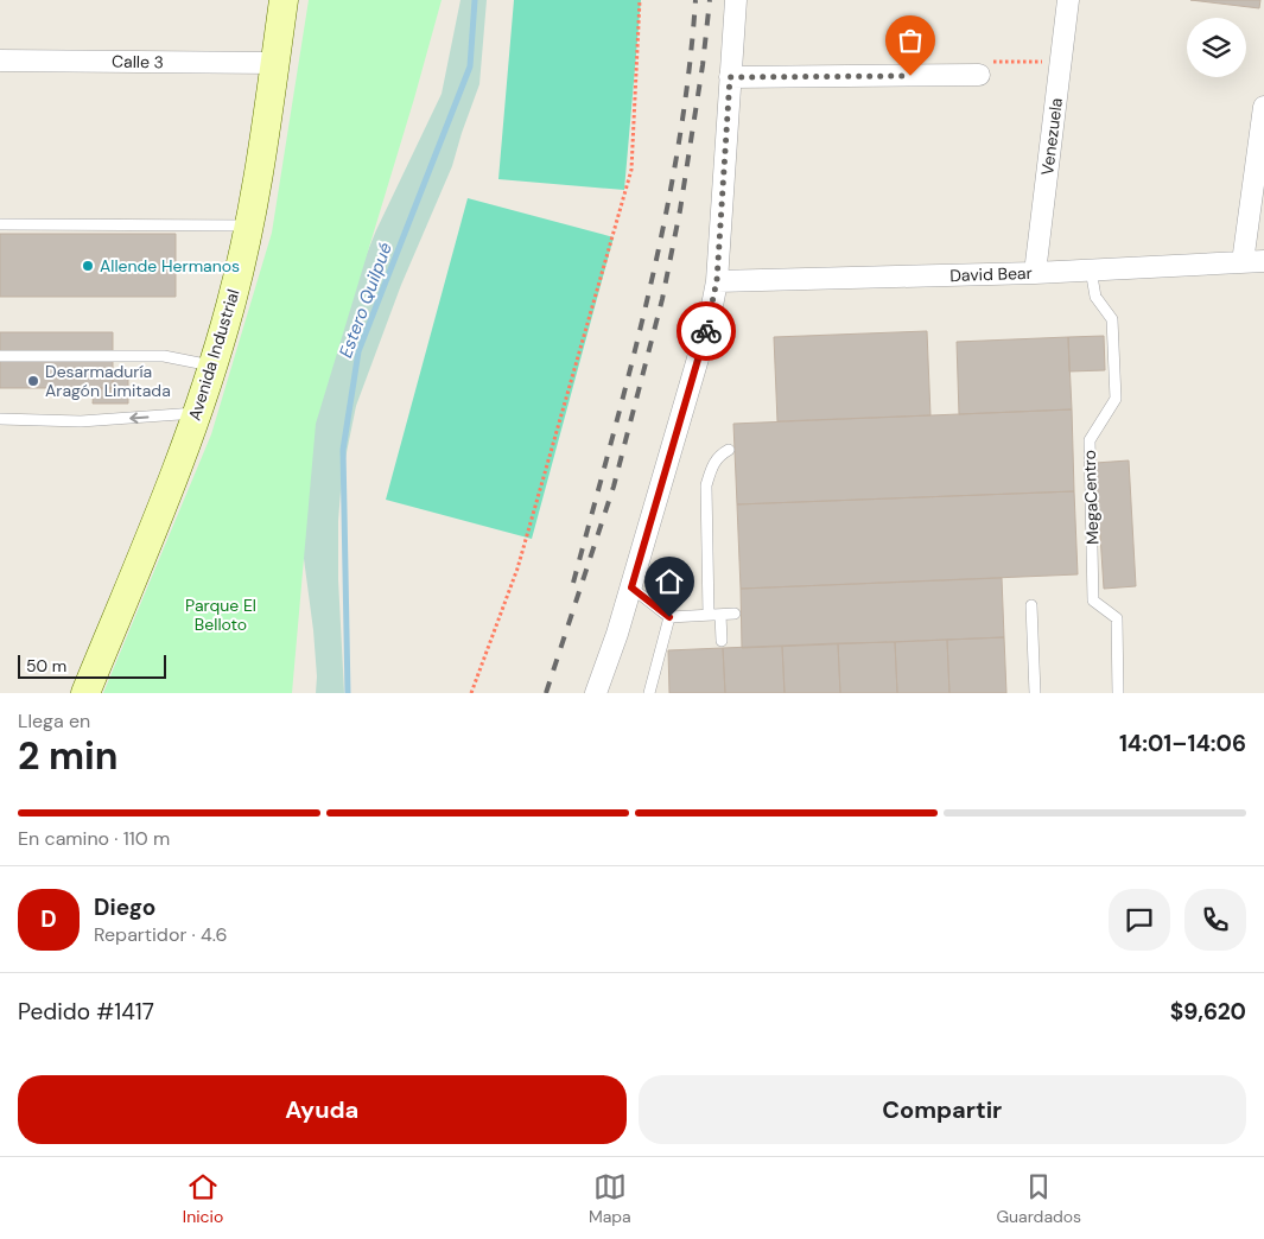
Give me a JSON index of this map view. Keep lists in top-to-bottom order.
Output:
{
  "streets": {
    "main road": ["Avenida Industrial"],
    "street": ["Calle 3", "Venezuela", "David Bear"],
    "lane": ["MegaCentro"]
  },
  "crossings": [
    ["Calle 3", "Avenida Industrial"],
    ["Venezuela", "David Bear"],
    ["David Bear", "MegaCentro"]
  ],
  "water": ["Estero Quilpué"],
  "parks": ["Parque El Belloto"],
  "places": ["Allende Hermanos", "Desarmaduría Aragón Limitada"],
  "scale_bar": "50 m",
  "page": {
    "scale": "50 m",
    "heading": ["2 min", "Llega en", "14:01–14:06"],
    "panel": [
      "Diego",
      "Repartidor · 4.6",
      "Pedido #1417",
      "$9,620"
    ],
    "bar": "En camino · 110 m",
    "round": "D",
    "buttons": ["Ayuda", "Compartir"],
    "tabs": ["Inicio", "Mapa", "Guardados"]
  }
}
